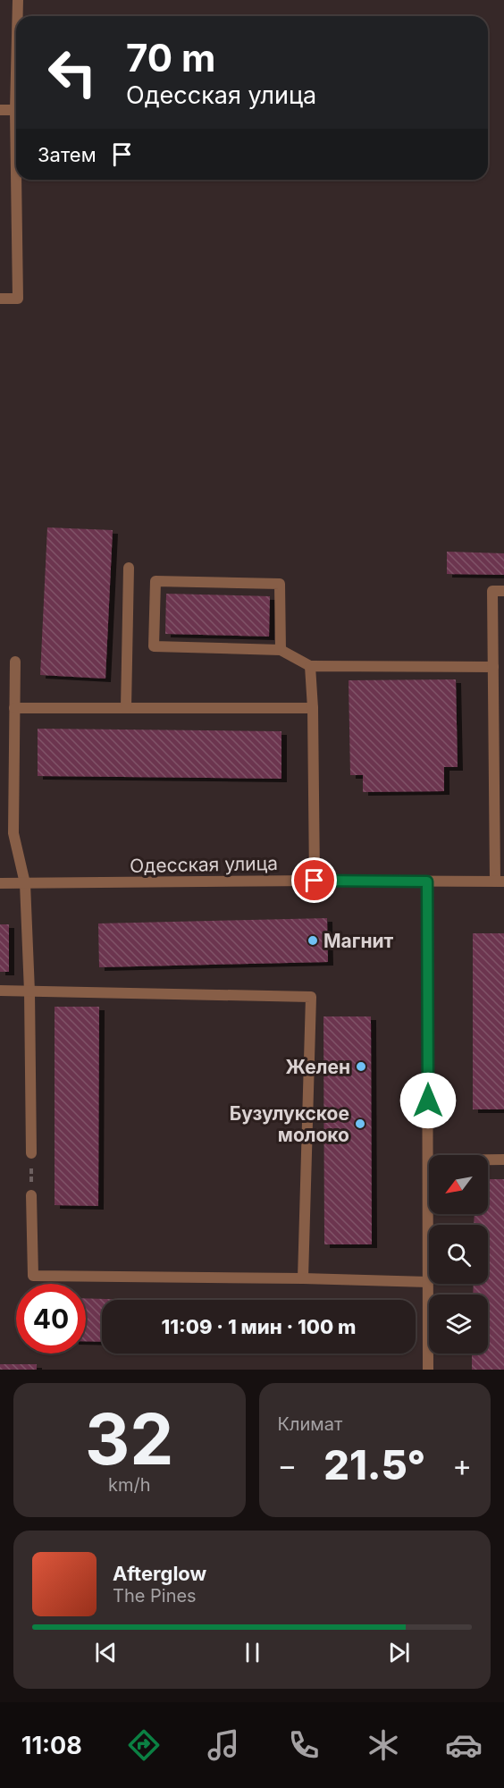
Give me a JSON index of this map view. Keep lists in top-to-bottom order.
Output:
{
  "streets": {
    "street": ["Одесская улица"]
  },
  "places": ["Магнит", "Желен", "Бузулукское молоко"],
  "north": "bottom left",
  "page": {
    "turn": ["70 m", "Одесская улица"],
    "then": "Затем",
    "limit": "40",
    "trip": "11:09 · 1 мин · 100 m",
    "tile": [
      ["32", "km/h"],
      "Климат"
    ],
    "heat": ["−", "21.5°", "+"],
    "song": ["Afterglow", "The Pines"],
    "tabs": "11:08"
  }
}
